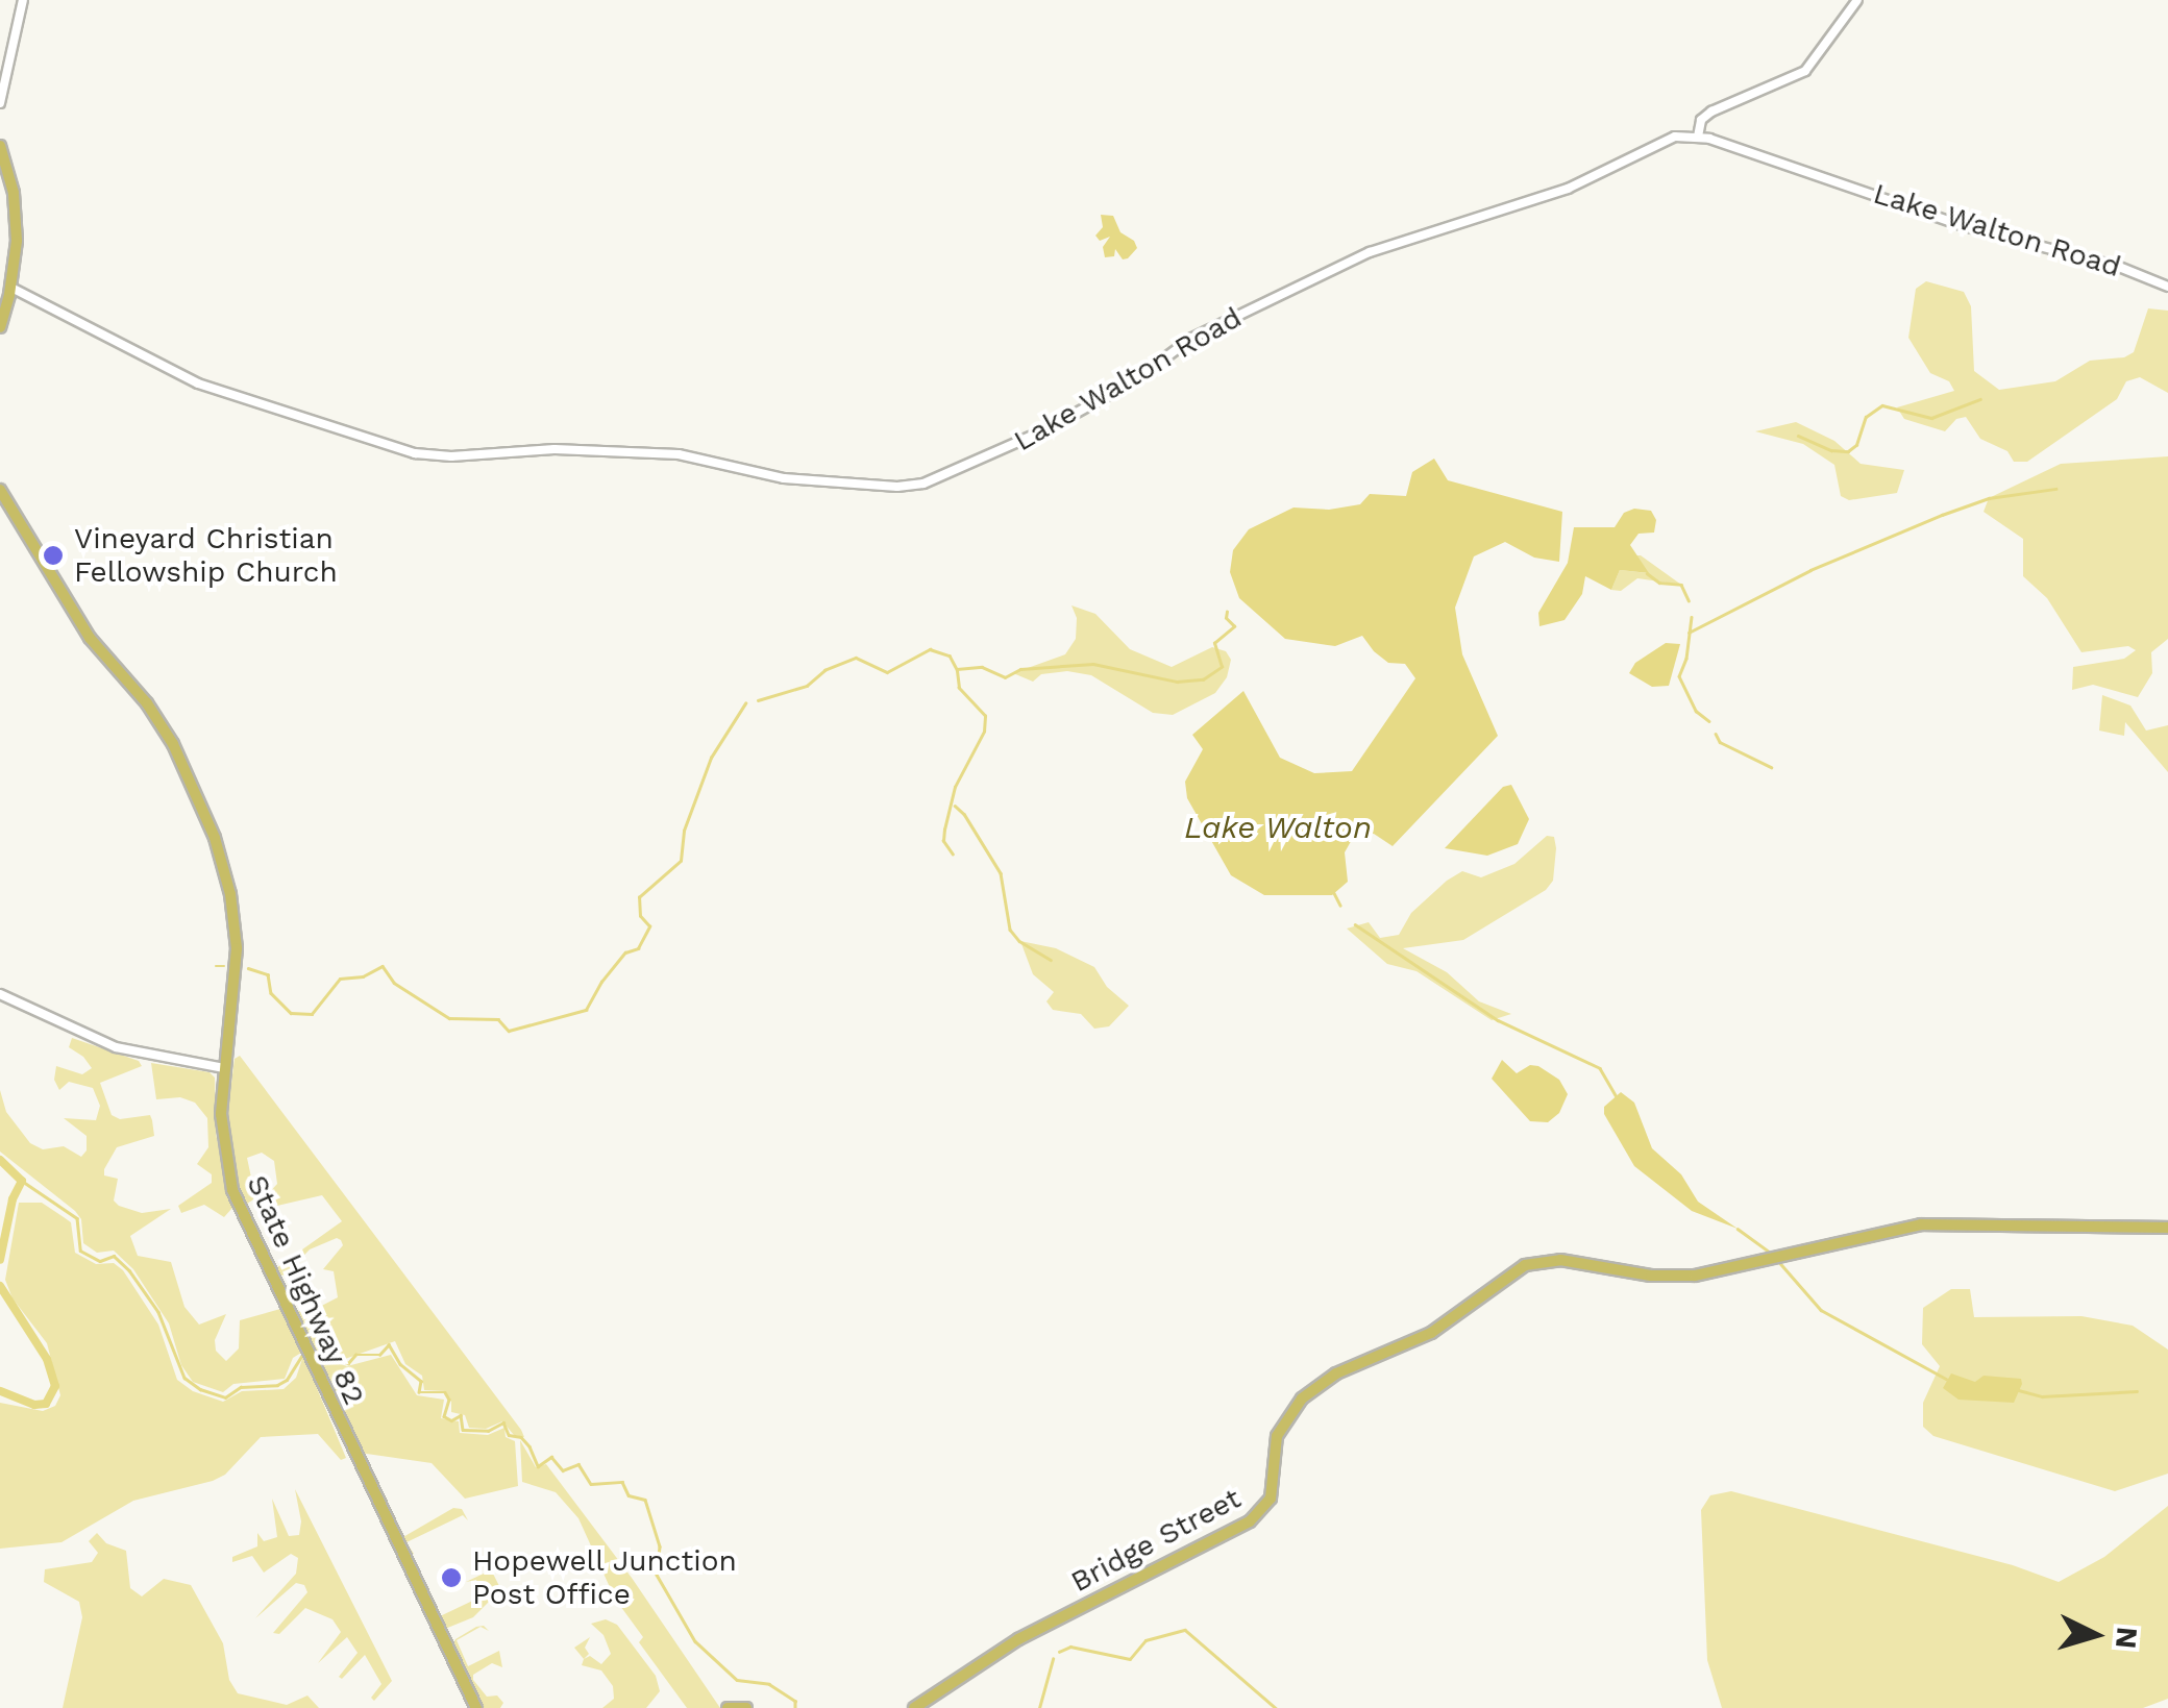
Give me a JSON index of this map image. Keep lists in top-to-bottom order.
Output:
{
  "streets": {
    "main road": ["State Highway 82", "Bridge Street"],
    "street": ["Lake Walton Road"]
  },
  "water": ["Lake Walton"],
  "places": ["Vineyard Christian Fellowship Church", "Hopewell Junction Post Office"],
  "north": "right"
}
